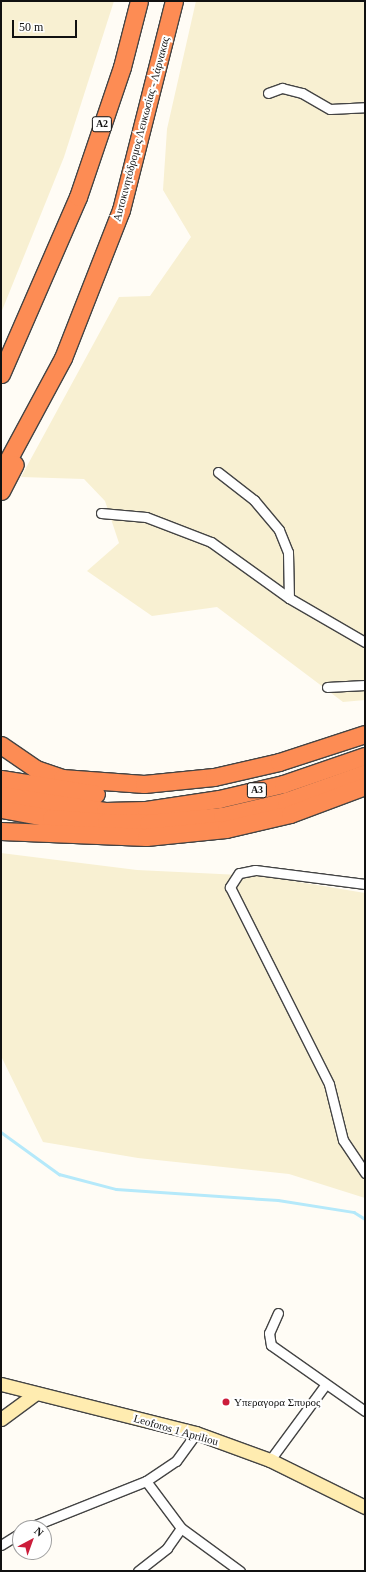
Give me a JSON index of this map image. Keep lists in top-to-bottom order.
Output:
{
  "streets": {
    "highway": ["A2", "Αυτοκινητόδρομος Λευκωσίας - Λάρνακας", "A3"],
    "main road": ["Leoforos 1 Apriliou"]
  },
  "places": ["Υπεραγορα Σπυρος"],
  "scale_bar": "50 m",
  "north": "top right"
}
